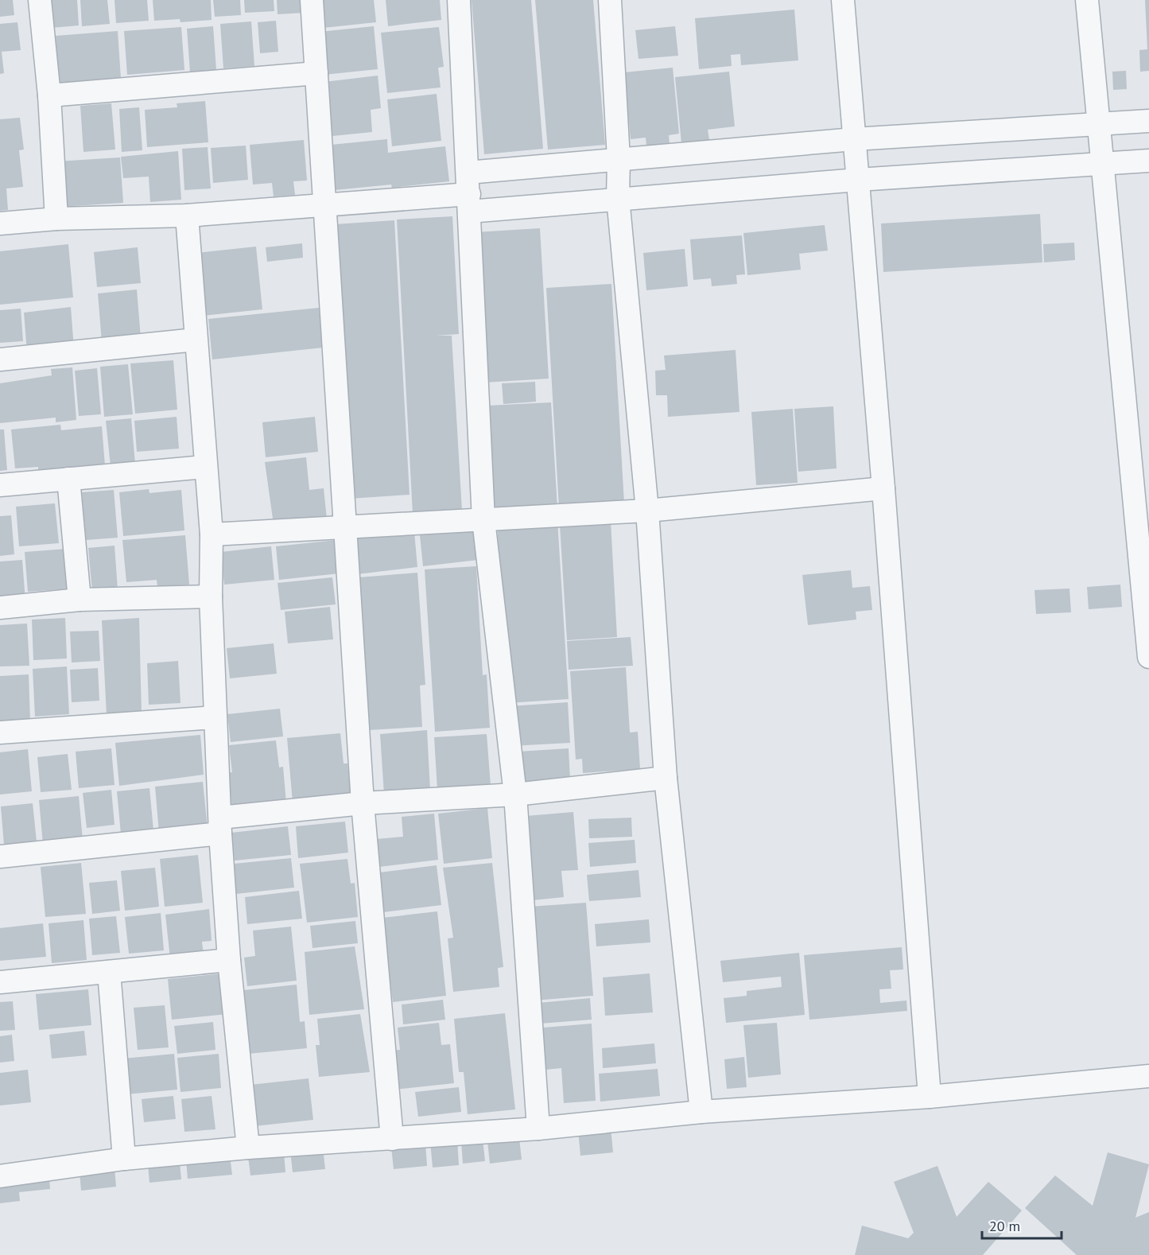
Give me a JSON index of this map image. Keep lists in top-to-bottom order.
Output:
{
  "scale_bar": "20 m"
}
